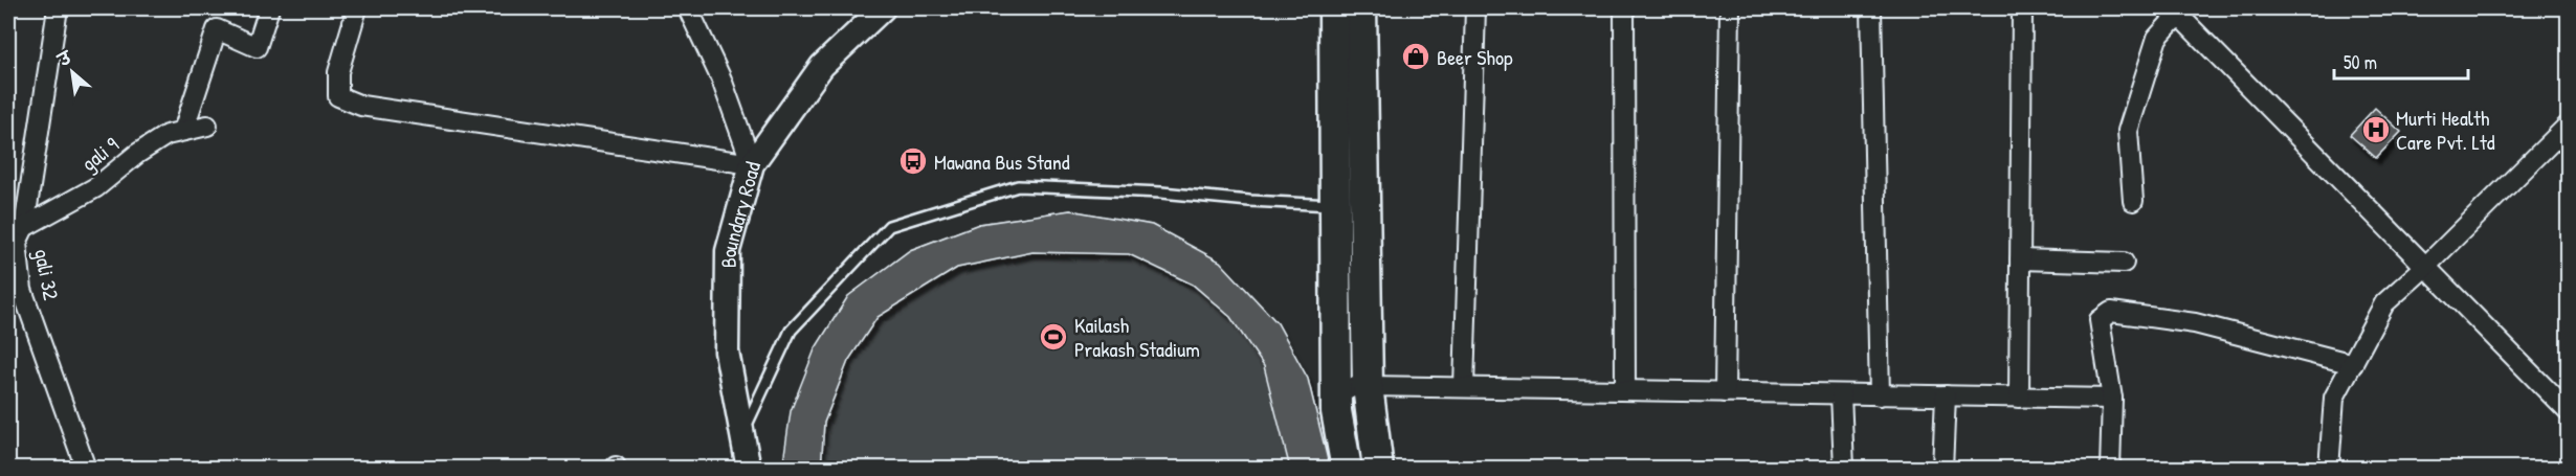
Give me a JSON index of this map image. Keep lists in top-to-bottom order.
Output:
{
  "streets": {
    "street": ["gali 9", "Boundary Road", "gali 32"]
  },
  "crossings": [
    ["gali 9", "gali 32"]
  ],
  "places": {
    "shop": ["Beer Shop"],
    "hospital": ["Murti Health Care Pvt. Ltd"],
    "bus stop": ["Mawana Bus Stand"],
    "sports": ["Kailash Prakash Stadium"]
  },
  "scale_bar": "50 m",
  "north": "top left"
}
